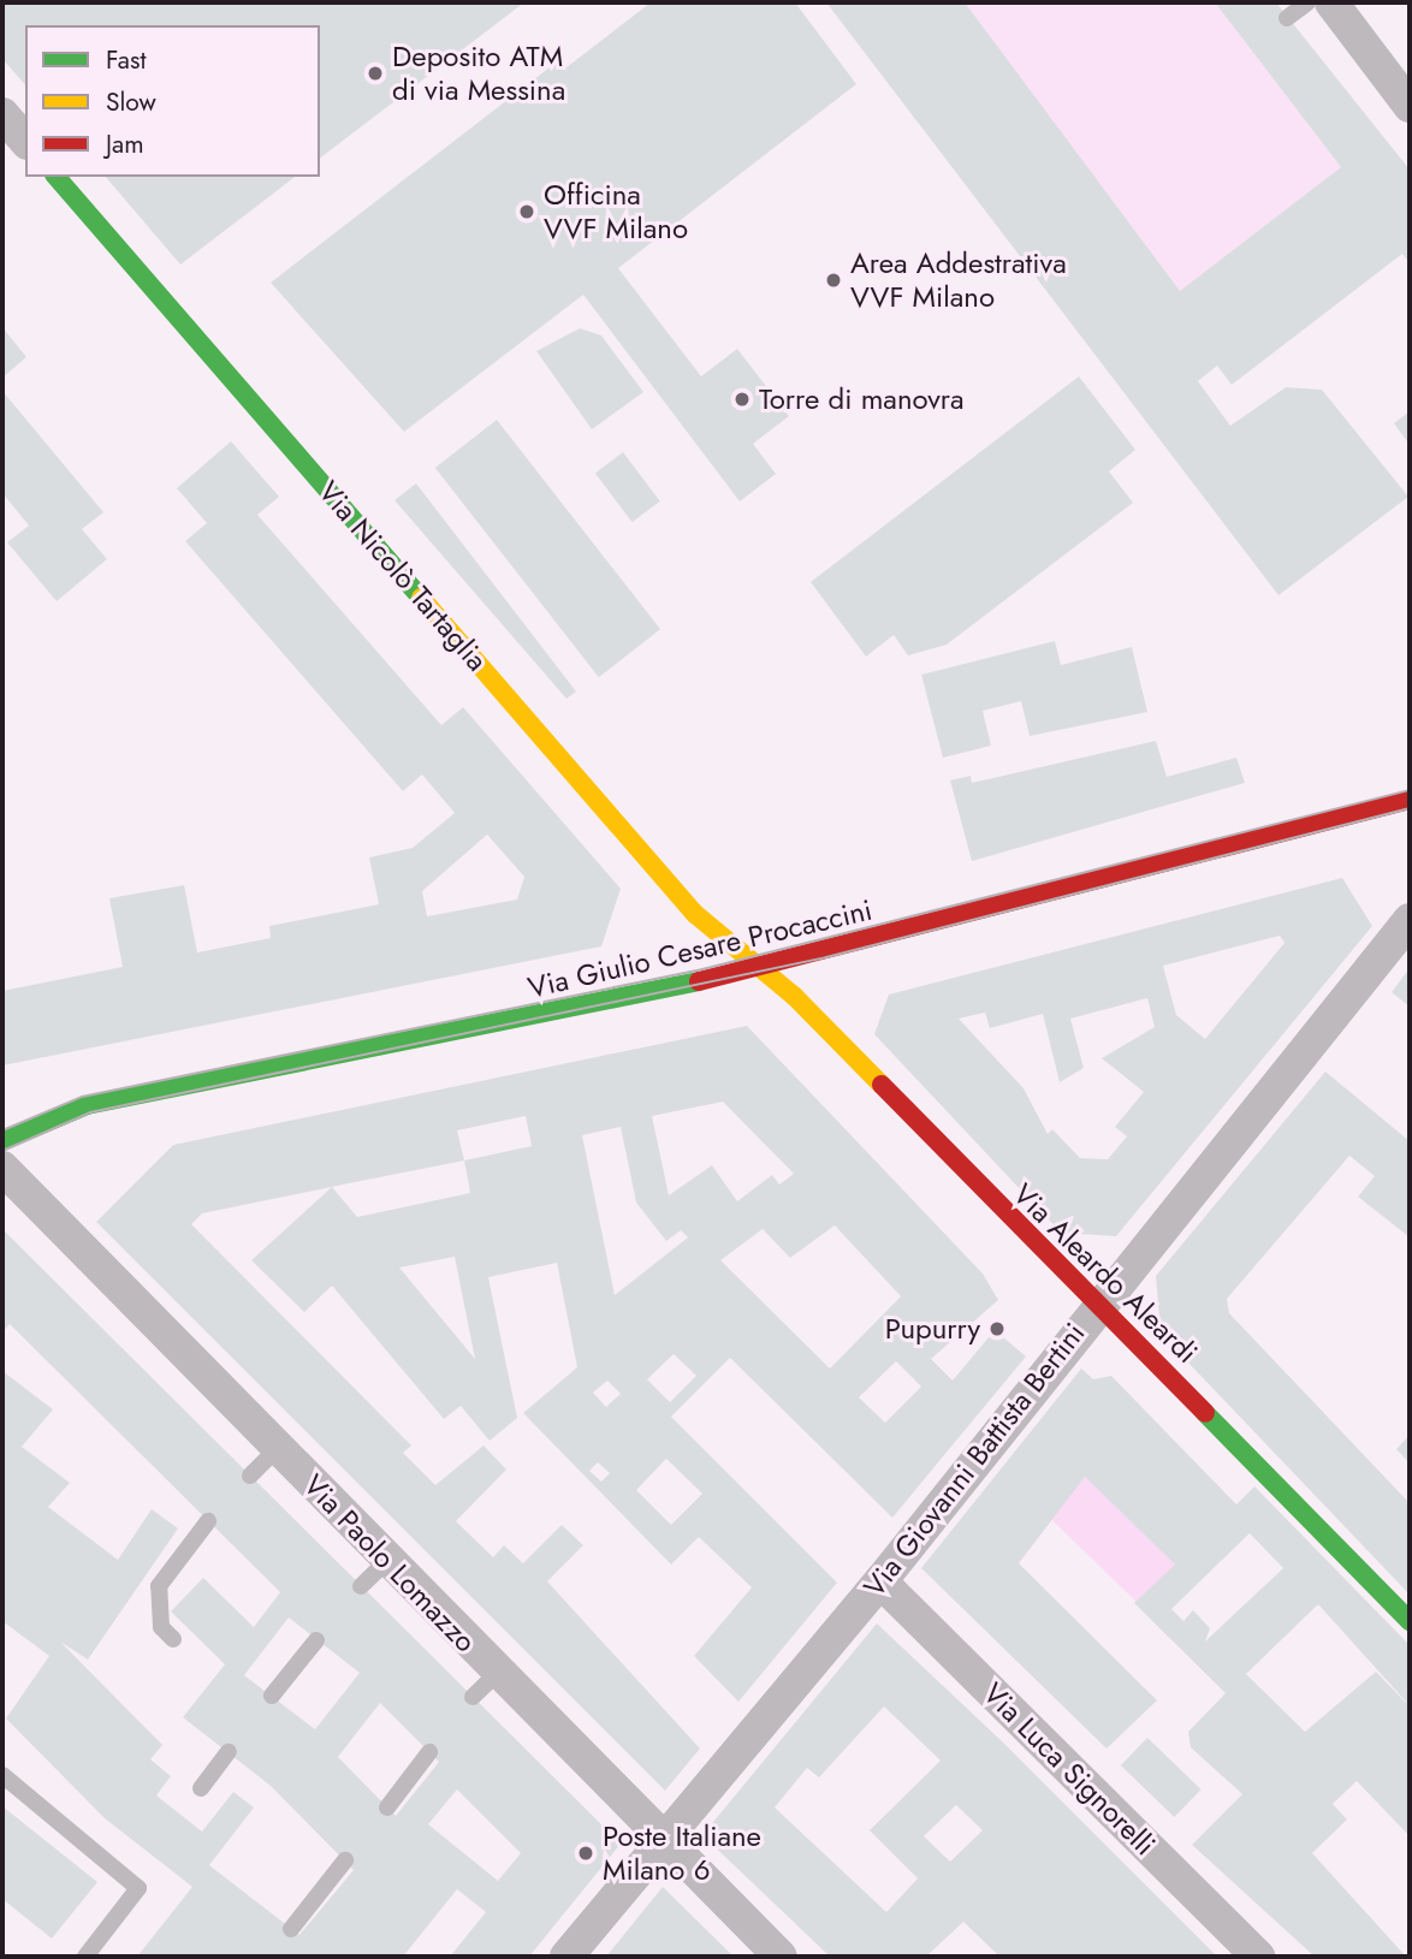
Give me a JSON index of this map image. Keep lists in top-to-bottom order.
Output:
{
  "streets": {
    "street": [
      "Via Nicolò Tartaglia",
      "Via Giulio Cesare Procaccini",
      "Via Aleardo Aleardi",
      "Via Giovanni Battista Bertini",
      "Via Paolo Lomazzo",
      "Via Luca Signorelli"
    ]
  },
  "crossings": [
    ["Via Nicolò Tartaglia", "Via Giulio Cesare Procaccini"],
    ["Via Nicolò Tartaglia", "Via Aleardo Aleardi"],
    ["Via Giulio Cesare Procaccini", "Via Aleardo Aleardi"],
    ["Via Aleardo Aleardi", "Via Giovanni Battista Bertini"],
    ["Via Giovanni Battista Bertini", "Via Paolo Lomazzo"],
    ["Via Giovanni Battista Bertini", "Via Luca Signorelli"]
  ],
  "places": [
    "Deposito ATM di via Messina",
    "Officina VVF Milano",
    "Area Addestrativa VVF Milano",
    "Torre di manovra",
    "Pupurry",
    "Poste Italiane Milano 6"
  ],
  "legend": ["Fast", "Slow", "Jam"]
}
